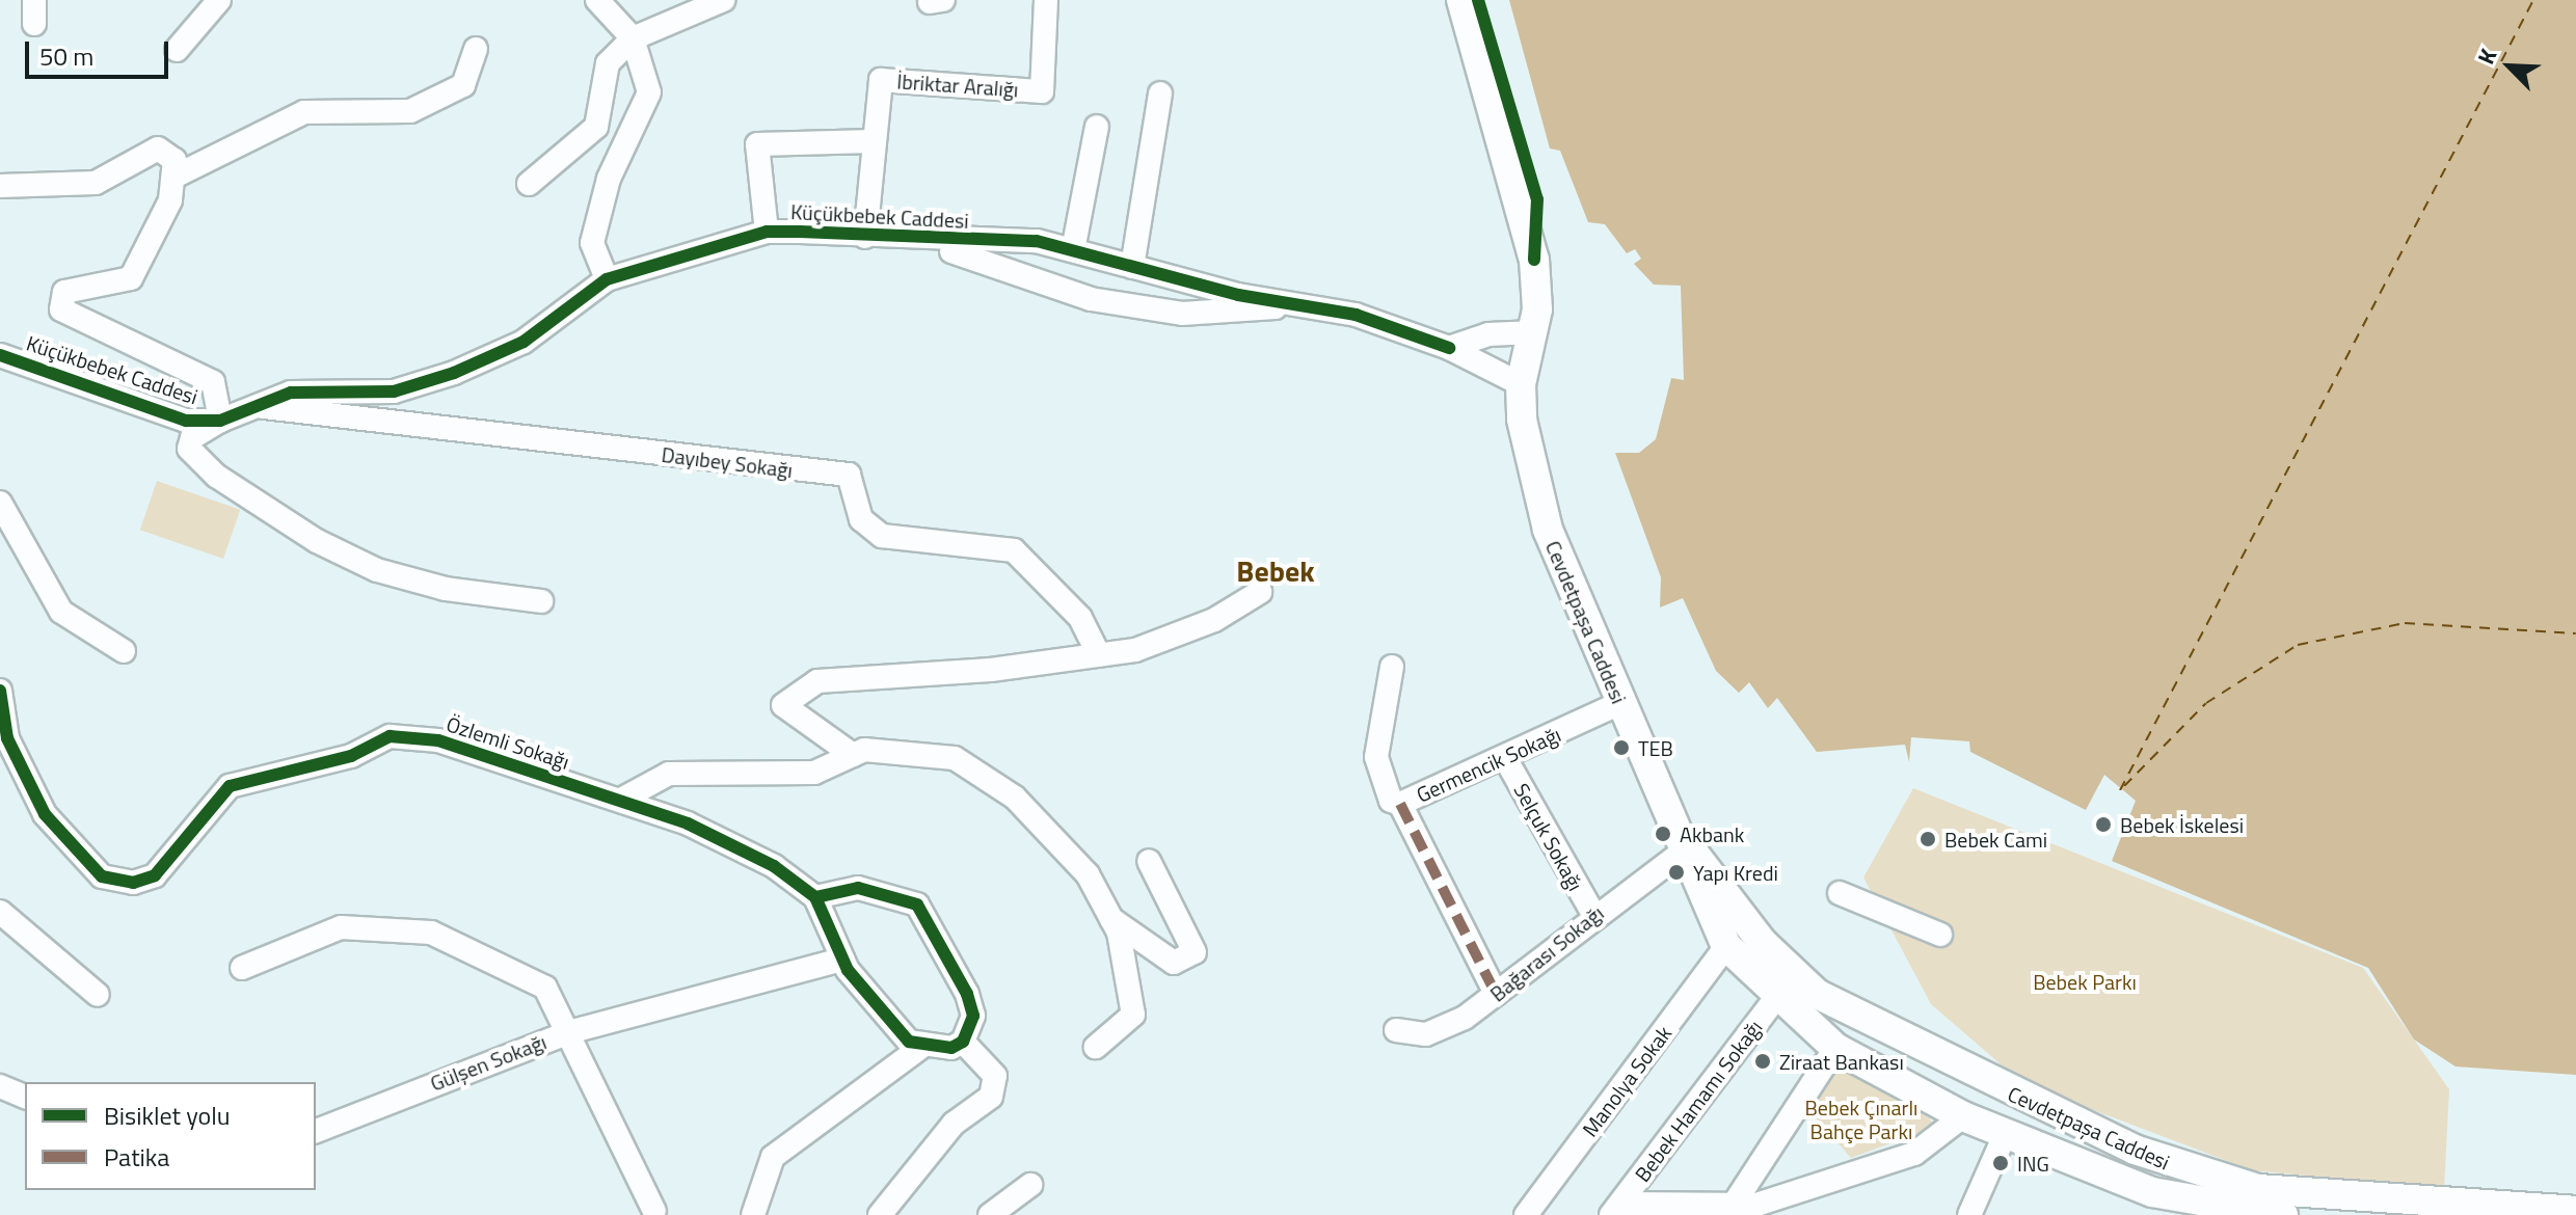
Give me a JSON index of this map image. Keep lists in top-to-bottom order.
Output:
{
  "streets": {
    "main road": ["Cevdetpaşa Caddesi"],
    "street": [
      "İbriktar Aralığı",
      "Küçükbebek Caddesi",
      "Dayıbey Sokağı",
      "Özlemli Sokağı",
      "Germencik Sokağı",
      "Selçuk Sokağı",
      "Bağarası Sokağı",
      "Gülşen Sokağı",
      "Manolya Sokak",
      "Bebek Hamamı Sokağı"
    ]
  },
  "crossings": [
    ["Küçükbebek Caddesi", "Dayıbey Sokağı"],
    ["Küçükbebek Caddesi", "Cevdetpaşa Caddesi"],
    ["Cevdetpaşa Caddesi", "Germencik Sokağı"],
    ["Cevdetpaşa Caddesi", "Bağarası Sokağı"],
    ["Cevdetpaşa Caddesi", "Manolya Sokak"],
    ["Cevdetpaşa Caddesi", "Bebek Hamamı Sokağı"],
    ["Germencik Sokağı", "Selçuk Sokağı"],
    ["Selçuk Sokağı", "Bağarası Sokağı"]
  ],
  "districts": ["Bebek"],
  "parks": ["Bebek Parkı", "Bebek Çınarlı Bahçe Parkı"],
  "places": [
    "TEB",
    "Bebek İskelesi",
    "Akbank",
    "Bebek Cami",
    "Yapı Kredi",
    "Ziraat Bankası",
    "ING"
  ],
  "legend": ["Bisiklet yolu", "Patika"],
  "scale_bar": "50 m",
  "north": "top left"
}
